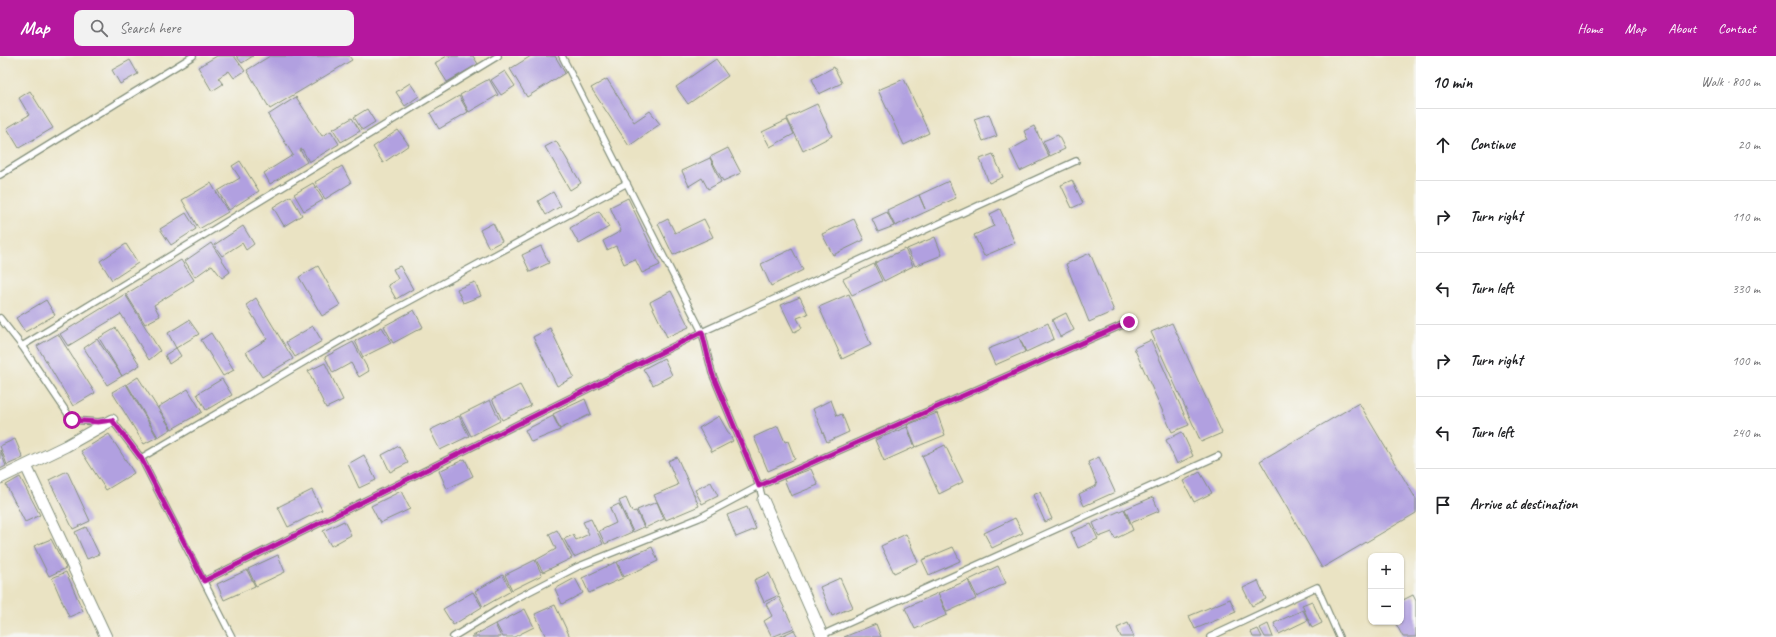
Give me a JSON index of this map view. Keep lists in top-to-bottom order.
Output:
{
  "page": {
    "header": "Map",
    "search": "Search here",
    "nav": [
      "Home",
      "Map",
      "About",
      "Contact"
    ],
    "heading": ["10 min", "Walk · 800 m"],
    "list": [
      ["Continue", "20 m"],
      ["Turn right", "110 m"],
      ["Turn left", "330 m"],
      ["Turn right", "100 m"],
      ["Turn left", "240 m"],
      "Arrive at destination"
    ],
    "map_buttons": ["+", "−"]
  }
}
